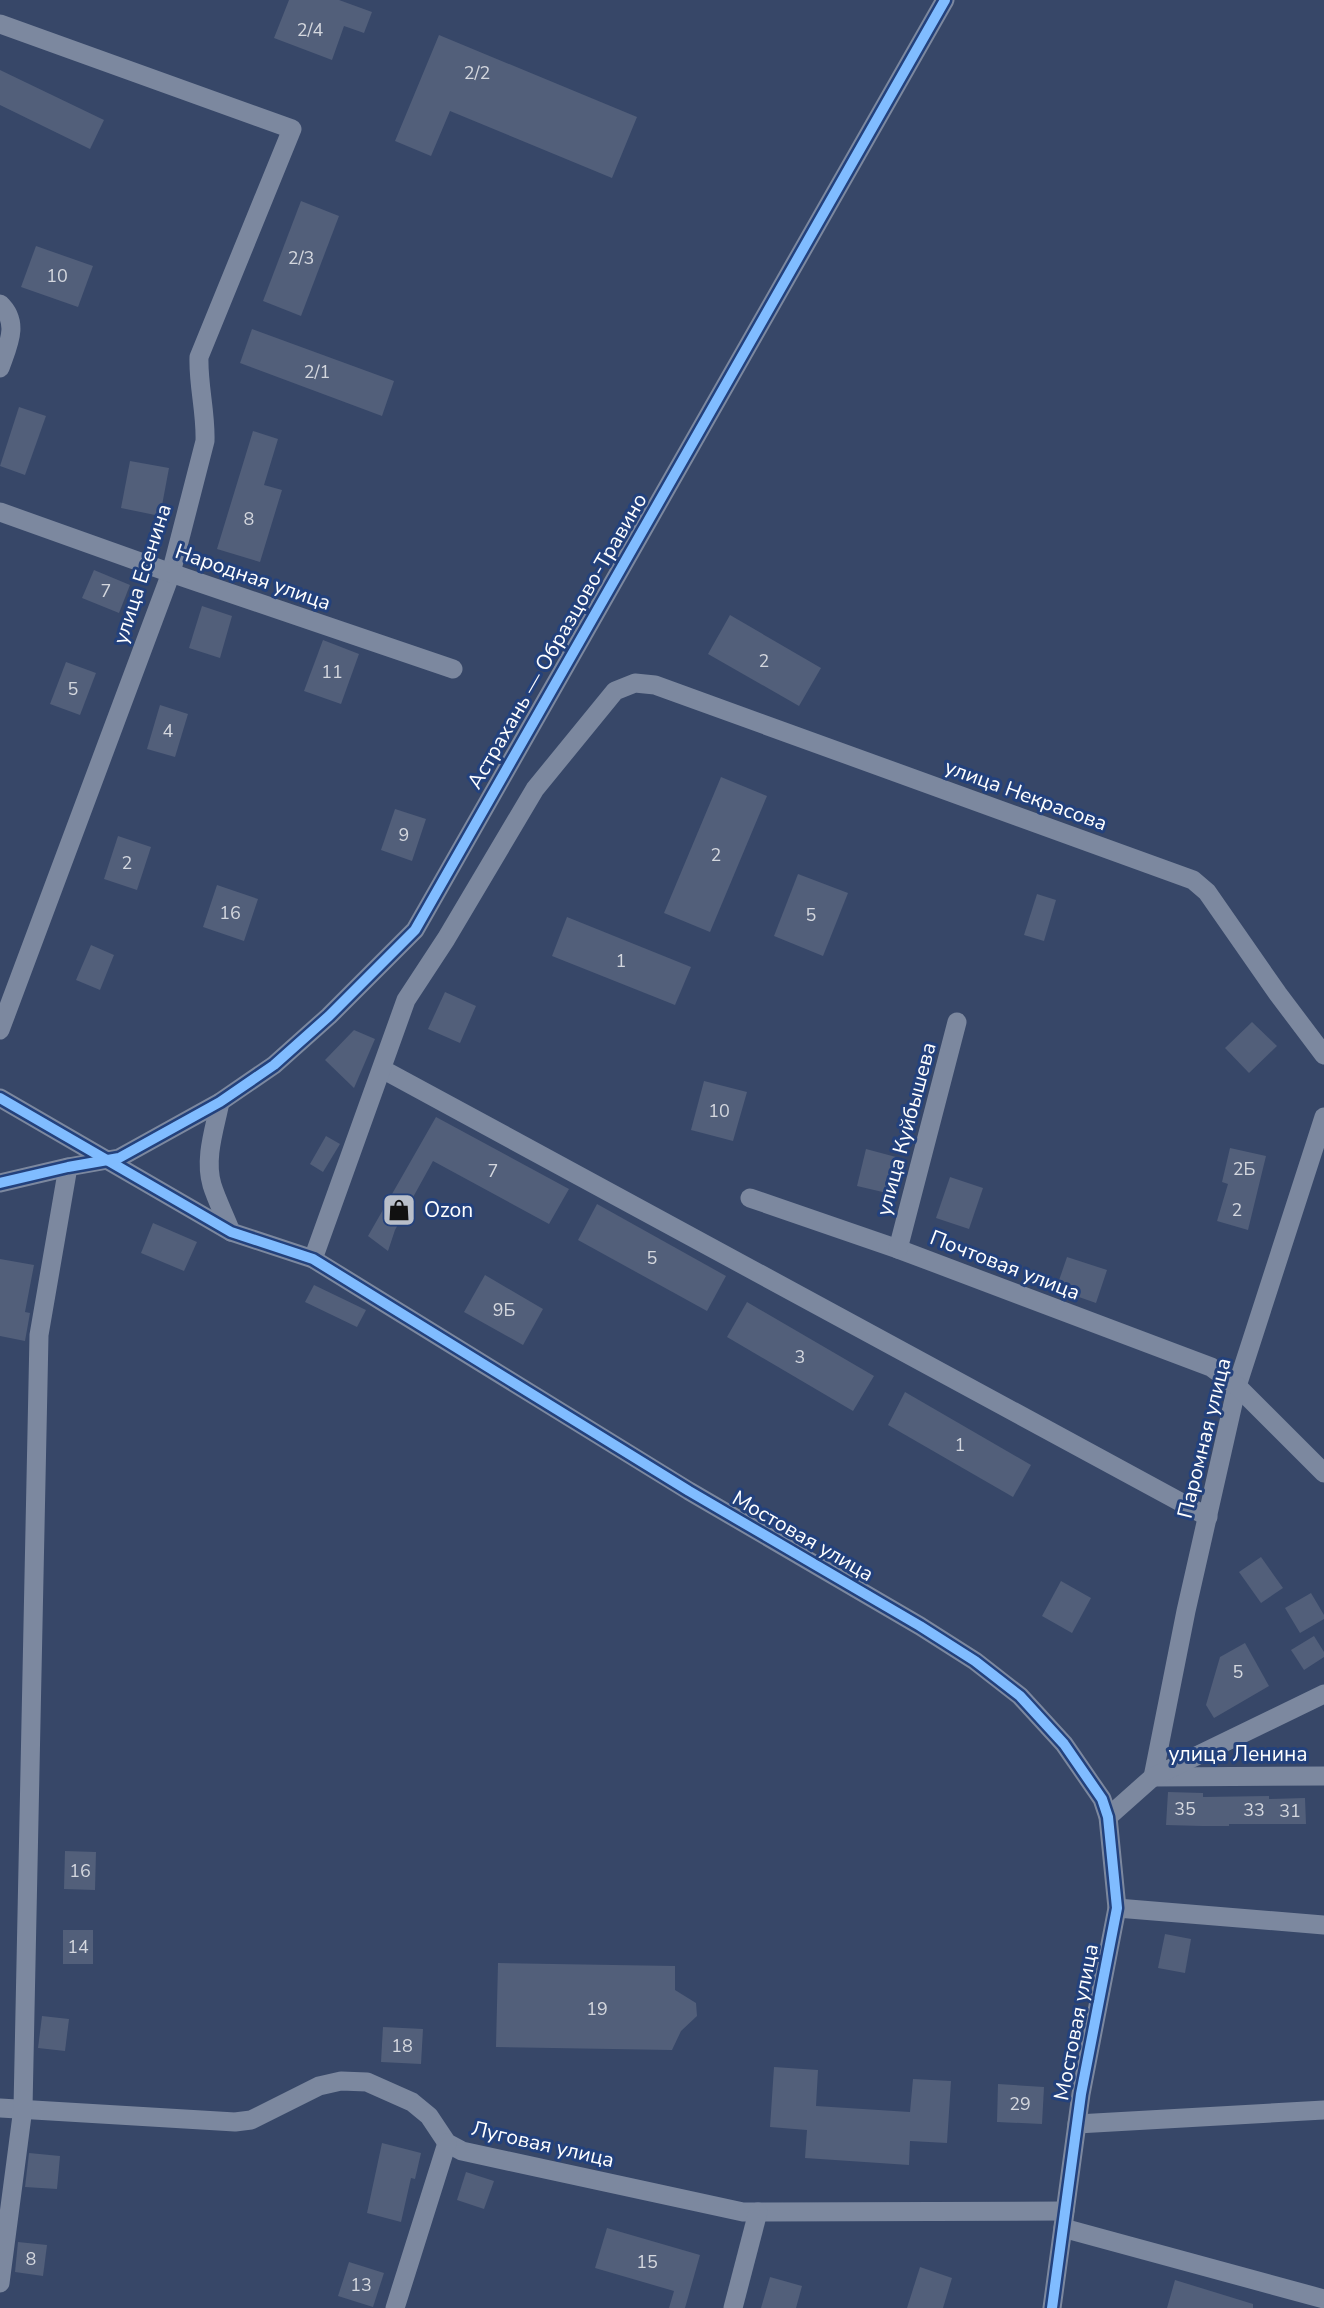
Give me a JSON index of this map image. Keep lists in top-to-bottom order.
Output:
{
  "streets": {
    "street": [
      "улица Есенина",
      "Народная улица",
      "Астрахань — Образцово-Травино",
      "улица Некрасова",
      "улица Куйбышева",
      "Почтовая улица",
      "Паромная улица",
      "Мостовая улица",
      "улица Ленина",
      "Луговая улица"
    ]
  },
  "crossings": [
    ["улица Есенина", "Народная улица"],
    ["Астрахань — Образцово-Травино", "Мостовая улица"],
    ["улица Куйбышева", "Почтовая улица"],
    ["Почтовая улица", "Паромная улица"],
    ["Паромная улица", "улица Ленина"],
    ["Мостовая улица", "Луговая улица"]
  ],
  "places": {
    "shop": ["Ozon"]
  },
  "house_numbers": [
    "2/4",
    "2/2",
    "2/3",
    "10",
    "2/1",
    "8",
    "7",
    "2",
    "11",
    "5",
    "4",
    "9",
    "2",
    "2",
    "16",
    "5",
    "1",
    "10",
    "2Б",
    "7",
    "2",
    "5",
    "9Б",
    "3",
    "1",
    "5",
    "35",
    "33",
    "31",
    "16",
    "14",
    "19",
    "18",
    "29",
    "8",
    "15",
    "13"
  ]
}
